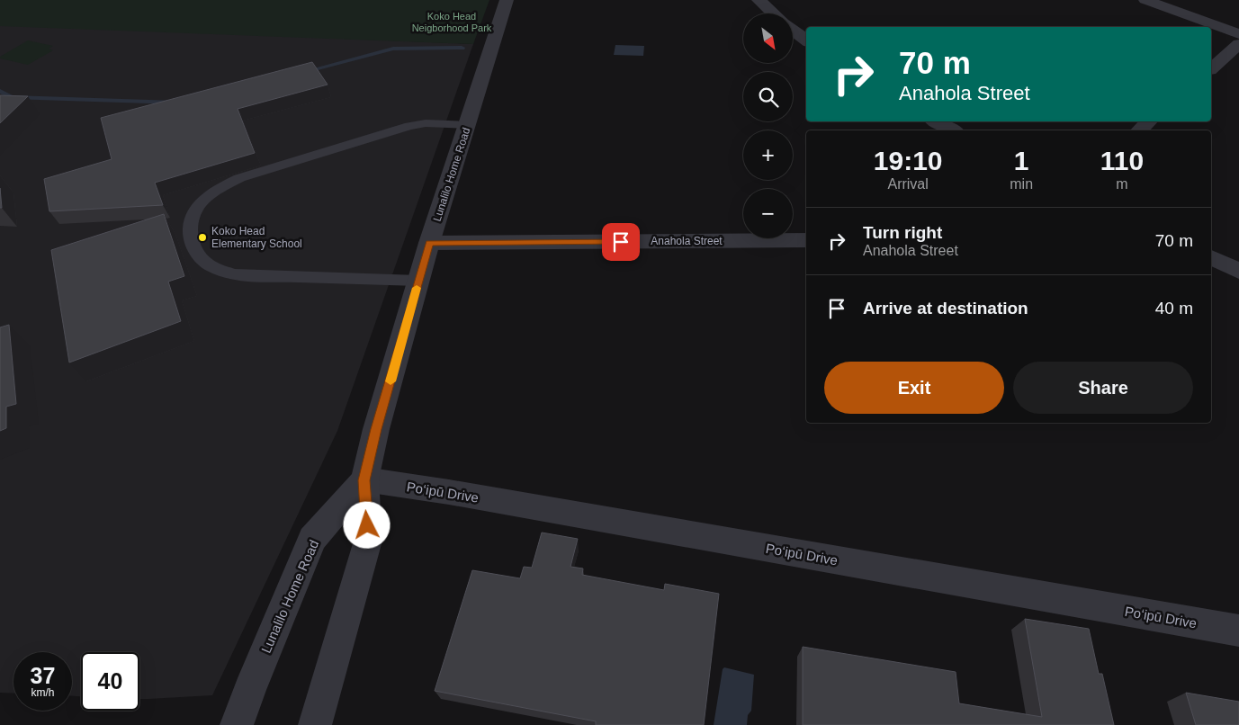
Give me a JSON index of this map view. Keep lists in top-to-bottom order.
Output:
{
  "streets": {
    "street": ["Lunalilo Home Road", "Anahola Street", "Po‘ipū Drive"]
  },
  "crossings": [
    ["Lunalilo Home Road", "Anahola Street"],
    ["Lunalilo Home Road", "Po‘ipū Drive"]
  ],
  "parks": ["Koko Head Neigborhood Park"],
  "places": ["Koko Head Elementary School"],
  "north": "bottom right",
  "page": {
    "map_buttons": ["+", "−"],
    "turn": ["70 m", "Anahola Street"],
    "eta": [
      "19:10",
      "Arrival",
      "1",
      "min",
      "110",
      "m"
    ],
    "list": [
      {
        "name": "Turn right",
        "note": "Anahola Street",
        "value": "70 m"
      },
      {
        "name": "Arrive at destination",
        "value": "40 m"
      }
    ],
    "buttons": ["Exit", "Share"],
    "speed": "37 km/h",
    "limit": "40"
  }
}
